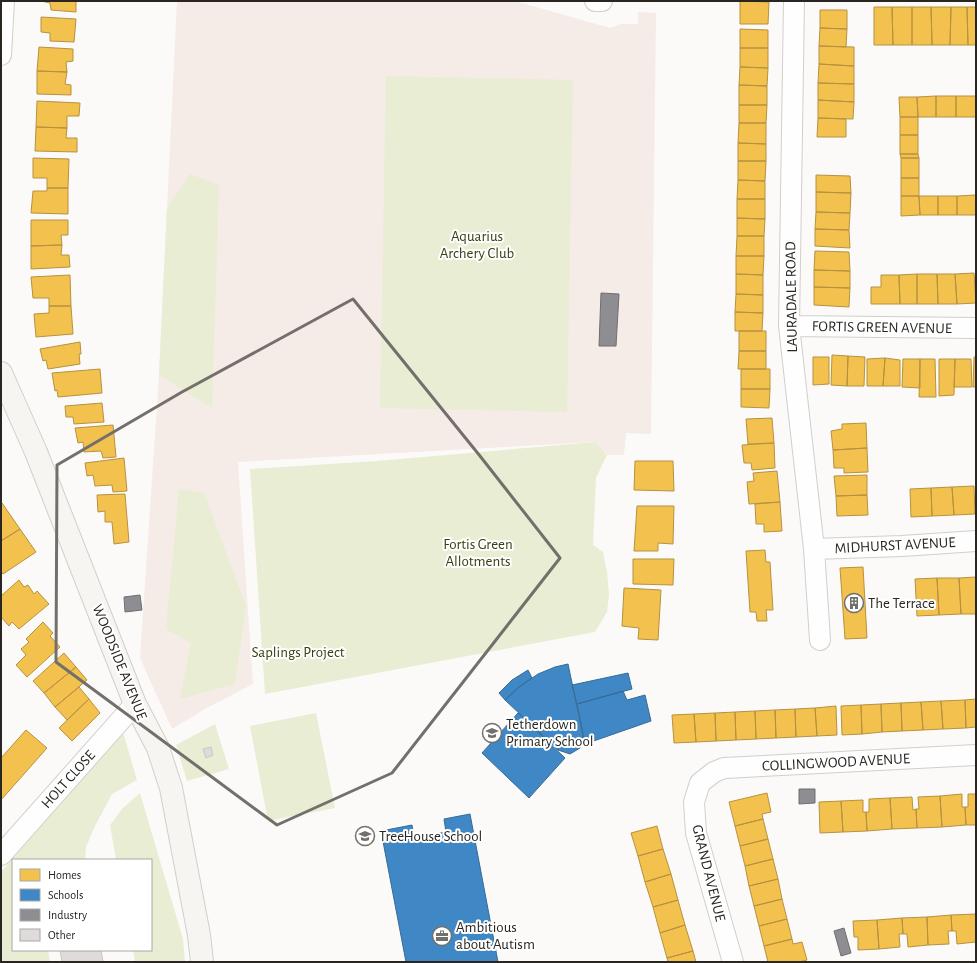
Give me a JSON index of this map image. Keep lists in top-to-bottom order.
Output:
{
  "streets": {
    "street": [
      "LAURADALE ROAD",
      "FORTIS GREEN AVENUE",
      "MIDHURST AVENUE",
      "WOODSIDE AVENUE",
      "COLLINGWOOD AVENUE",
      "HOLT CLOSE",
      "GRAND AVENUE"
    ]
  },
  "crossings": [
    ["LAURADALE ROAD", "FORTIS GREEN AVENUE"],
    ["LAURADALE ROAD", "MIDHURST AVENUE"],
    ["WOODSIDE AVENUE", "HOLT CLOSE"],
    ["COLLINGWOOD AVENUE", "GRAND AVENUE"]
  ],
  "parks": ["Aquarius Archery Club", "Fortis Green Allotments", "Saplings Project"],
  "places": {
    "building": ["The Terrace"],
    "school or university": ["Tetherdown Primary School", "TreeHouse School"],
    "office": ["Ambitious about Autism"]
  },
  "legend": [
    "Homes",
    "Schools",
    "Industry",
    "Other"
  ]
}
